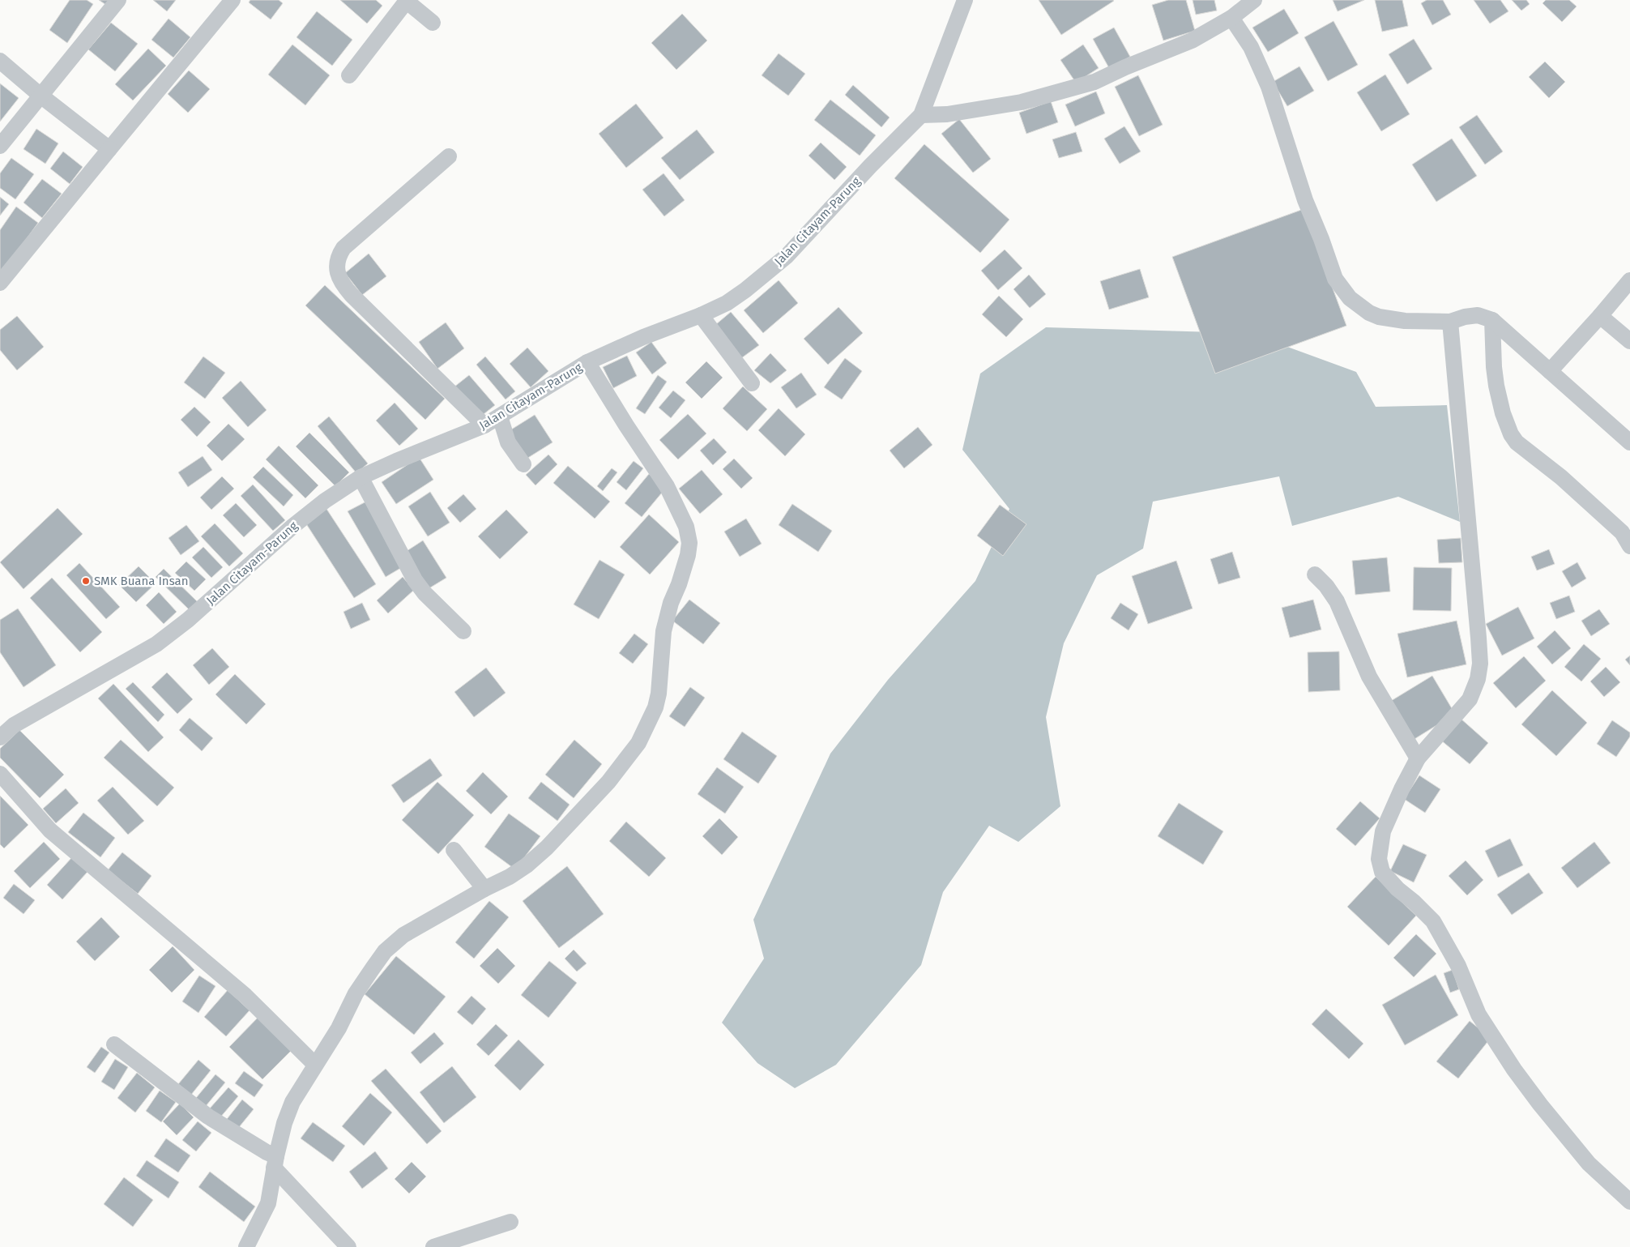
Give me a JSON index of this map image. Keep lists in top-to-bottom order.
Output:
{
  "streets": {
    "street": ["Jalan Citayam-Parung"]
  },
  "places": ["SMK Buana Insan"]
}
